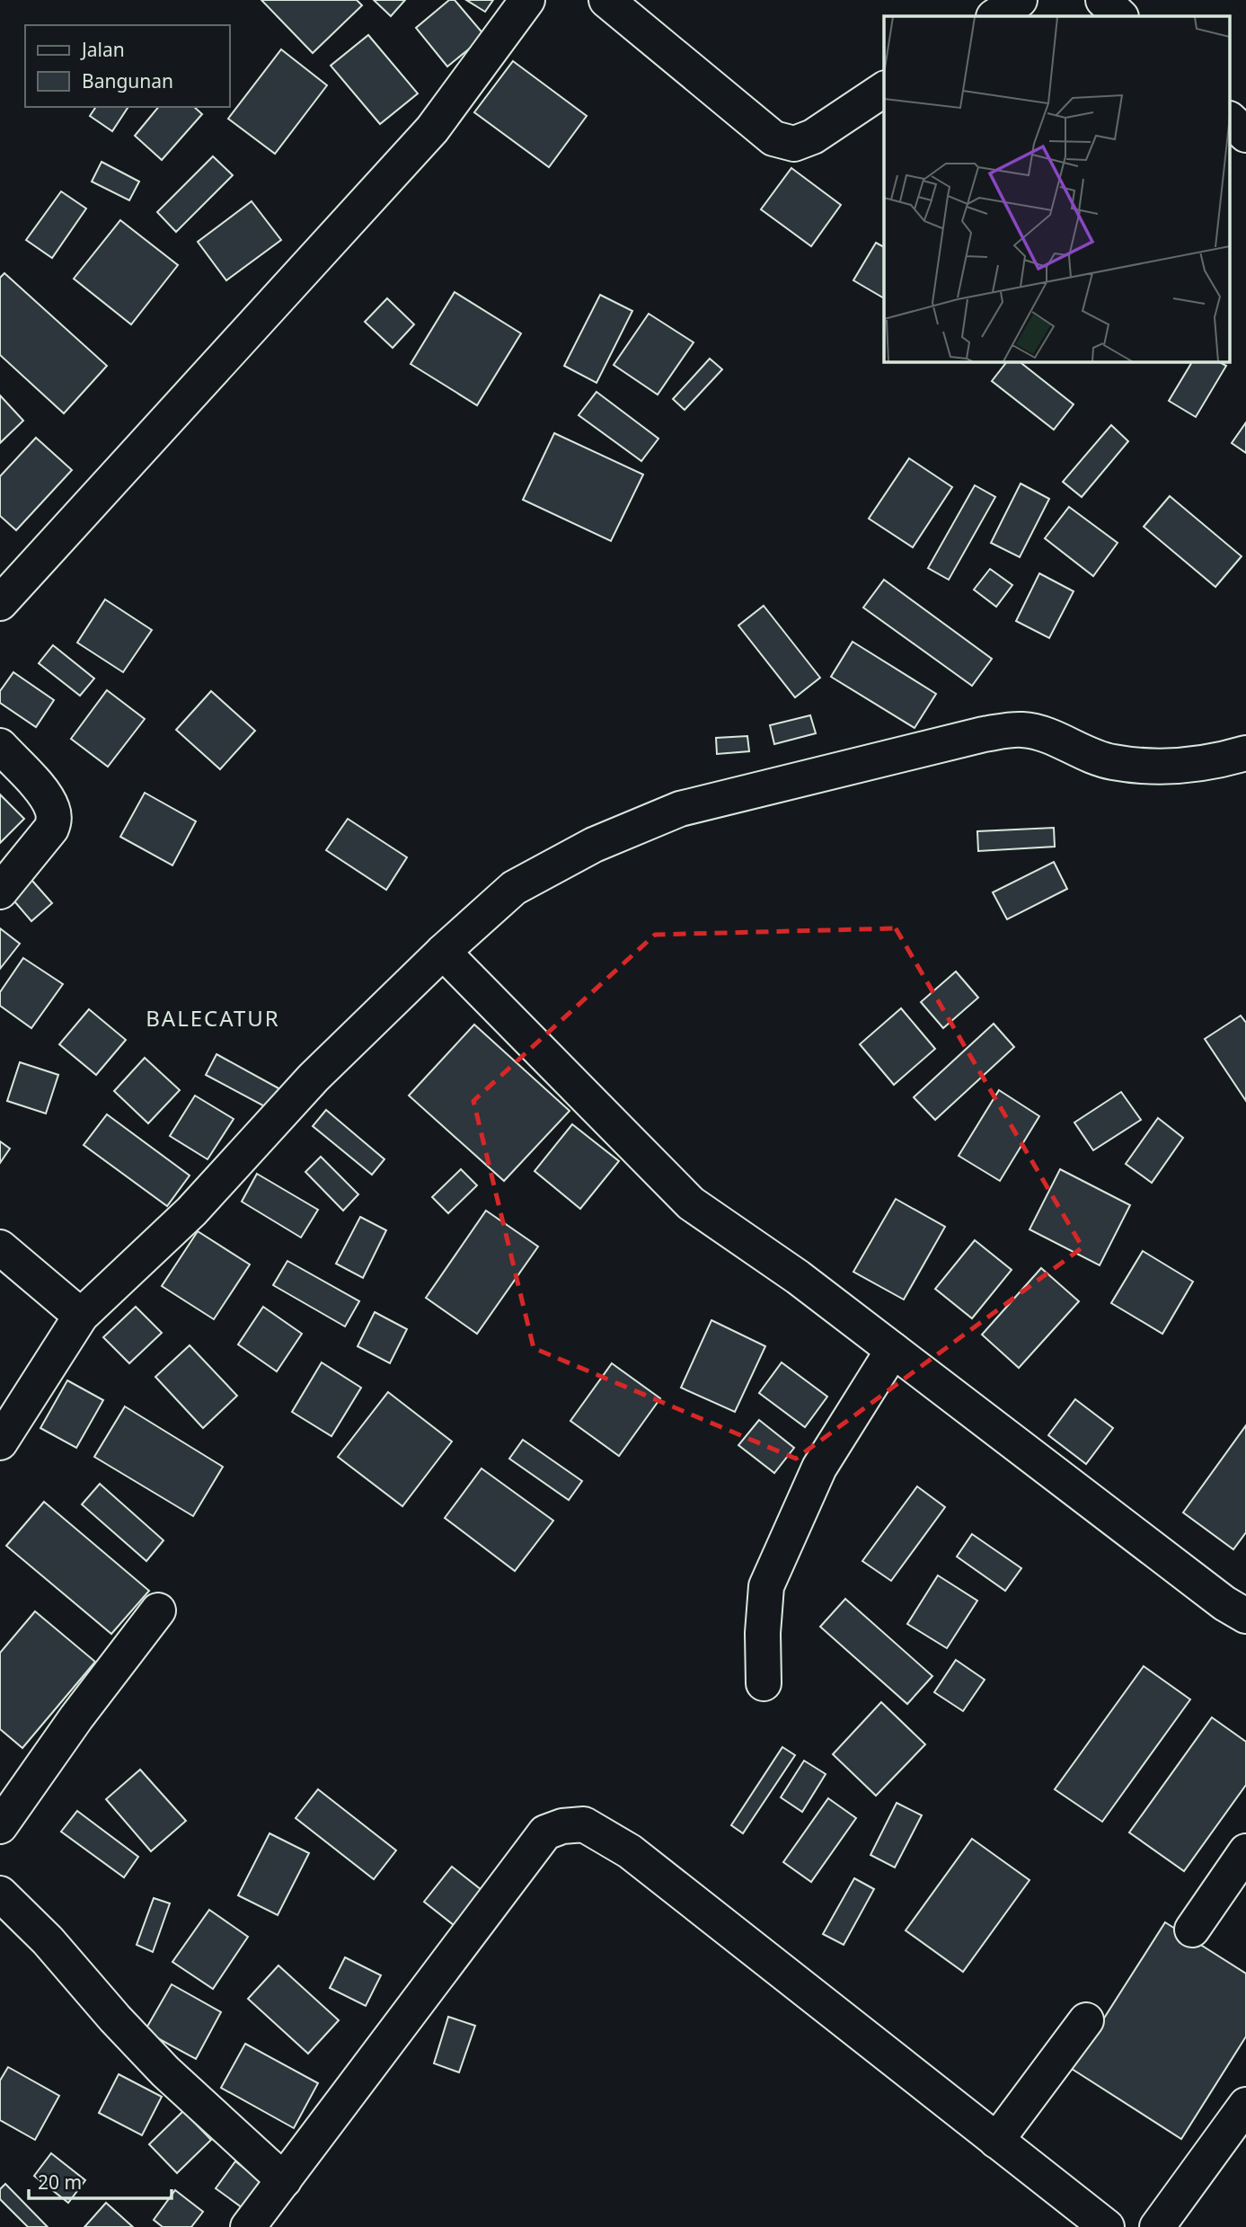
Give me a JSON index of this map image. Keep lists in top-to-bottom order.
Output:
{
  "districts": ["BALECATUR"],
  "legend": ["Jalan", "Bangunan"],
  "scale_bar": "20 m"
}
